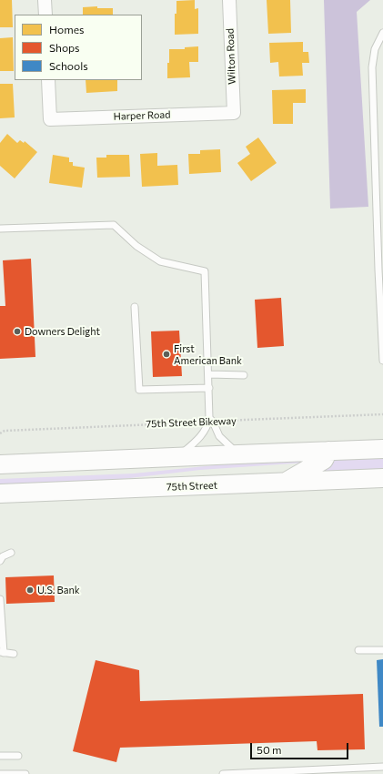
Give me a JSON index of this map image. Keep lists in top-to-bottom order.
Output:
{
  "streets": {
    "main road": ["75th Street"],
    "street": ["Wilton Road", "Harper Road"],
    "path": ["75th Street Bikeway"]
  },
  "crossings": [
    ["Wilton Road", "Harper Road"]
  ],
  "places": ["Downers Delight", "First American Bank", "U.S. Bank"],
  "legend": ["Homes", "Shops", "Schools"],
  "scale_bar": "50 m"
}
